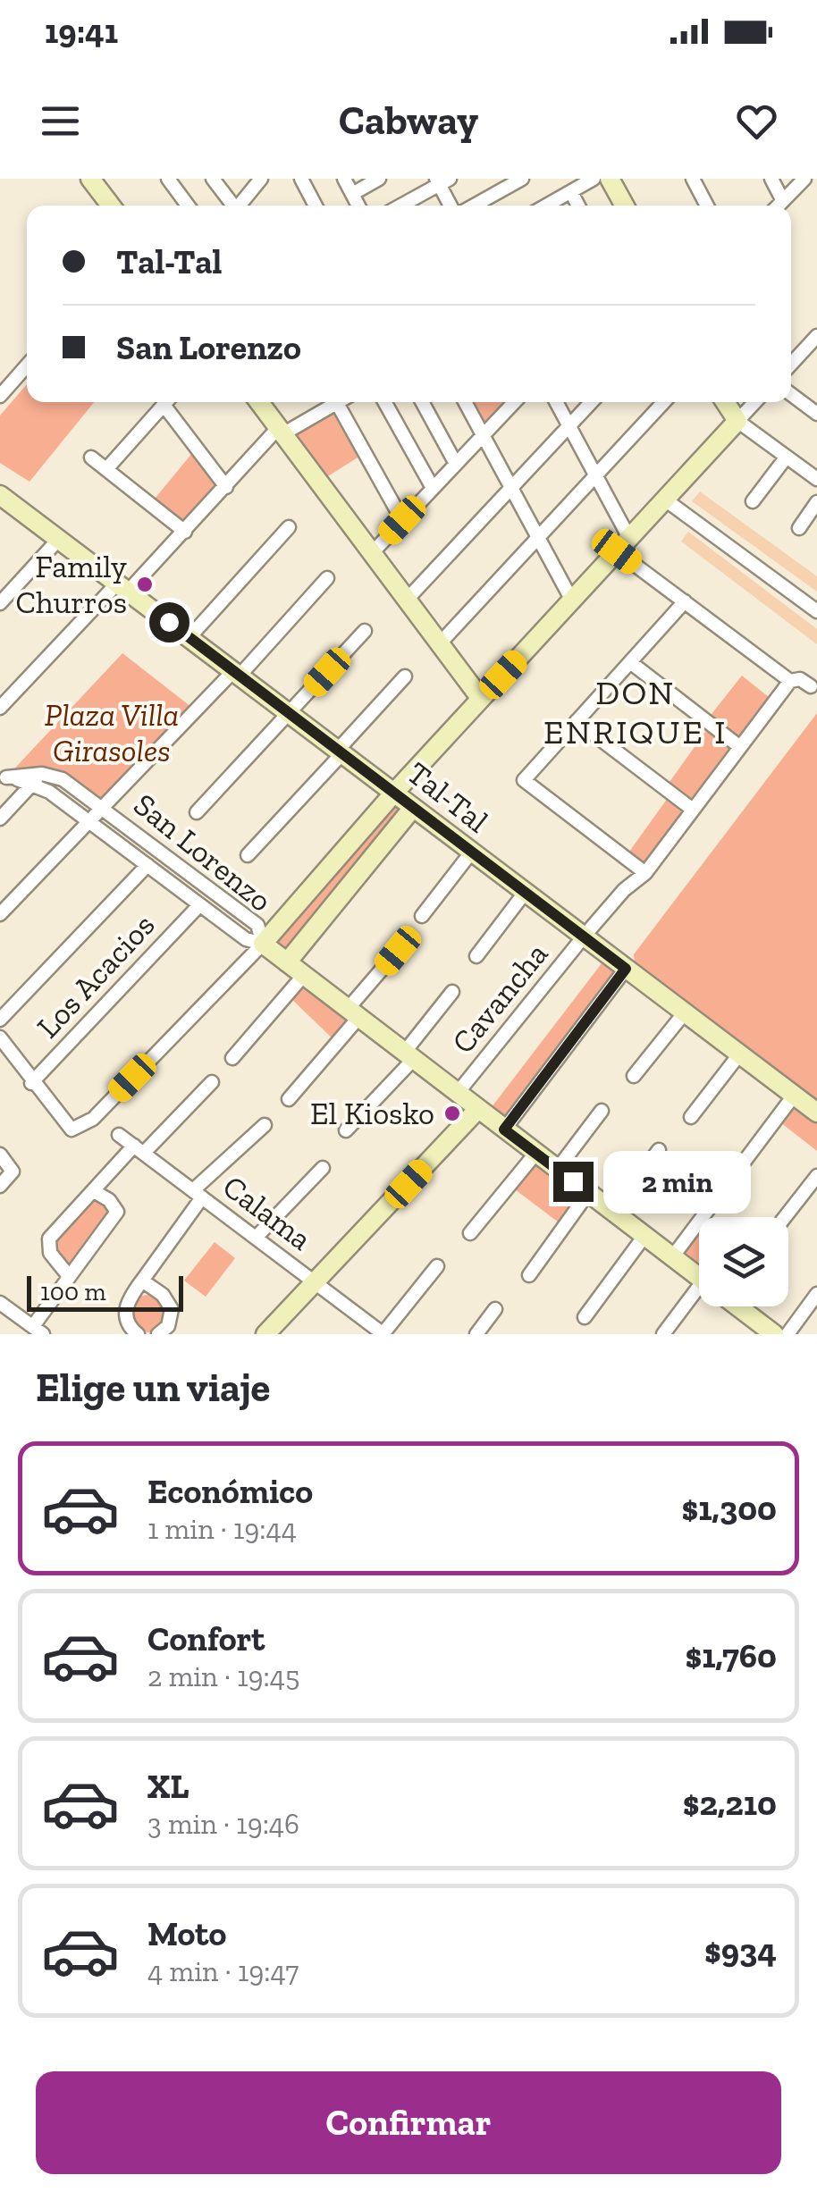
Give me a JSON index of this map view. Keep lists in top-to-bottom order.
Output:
{
  "streets": {
    "street": [
      "Tal-Tal",
      "San Lorenzo",
      "Los Acacios",
      "Cavancha",
      "Calama"
    ]
  },
  "crossings": [
    ["Tal-Tal", "Cavancha"],
    ["San Lorenzo", "Los Acacios"],
    ["San Lorenzo", "Cavancha"]
  ],
  "districts": ["DON ENRIQUE I"],
  "parks": ["Plaza Villa Girasoles"],
  "places": ["Family Churros", "El Kiosko"],
  "scale_bar": "100 m",
  "page": {
    "status": "19:41",
    "header": "Cabway",
    "banner": ["Tal-Tal", "San Lorenzo"],
    "bubble": "2 min",
    "scale": "100 m",
    "heading": "Elige un viaje",
    "list": [
      {
        "name": "Económico",
        "note": "1 min · 19:44",
        "value": "$1,300"
      },
      {
        "name": "Confort",
        "note": "2 min · 19:45",
        "value": "$1,760"
      },
      {
        "name": "XL",
        "note": "3 min · 19:46",
        "value": "$2,210"
      },
      {
        "name": "Moto",
        "note": "4 min · 19:47",
        "value": "$934"
      }
    ],
    "buttons": "Confirmar"
  }
}
